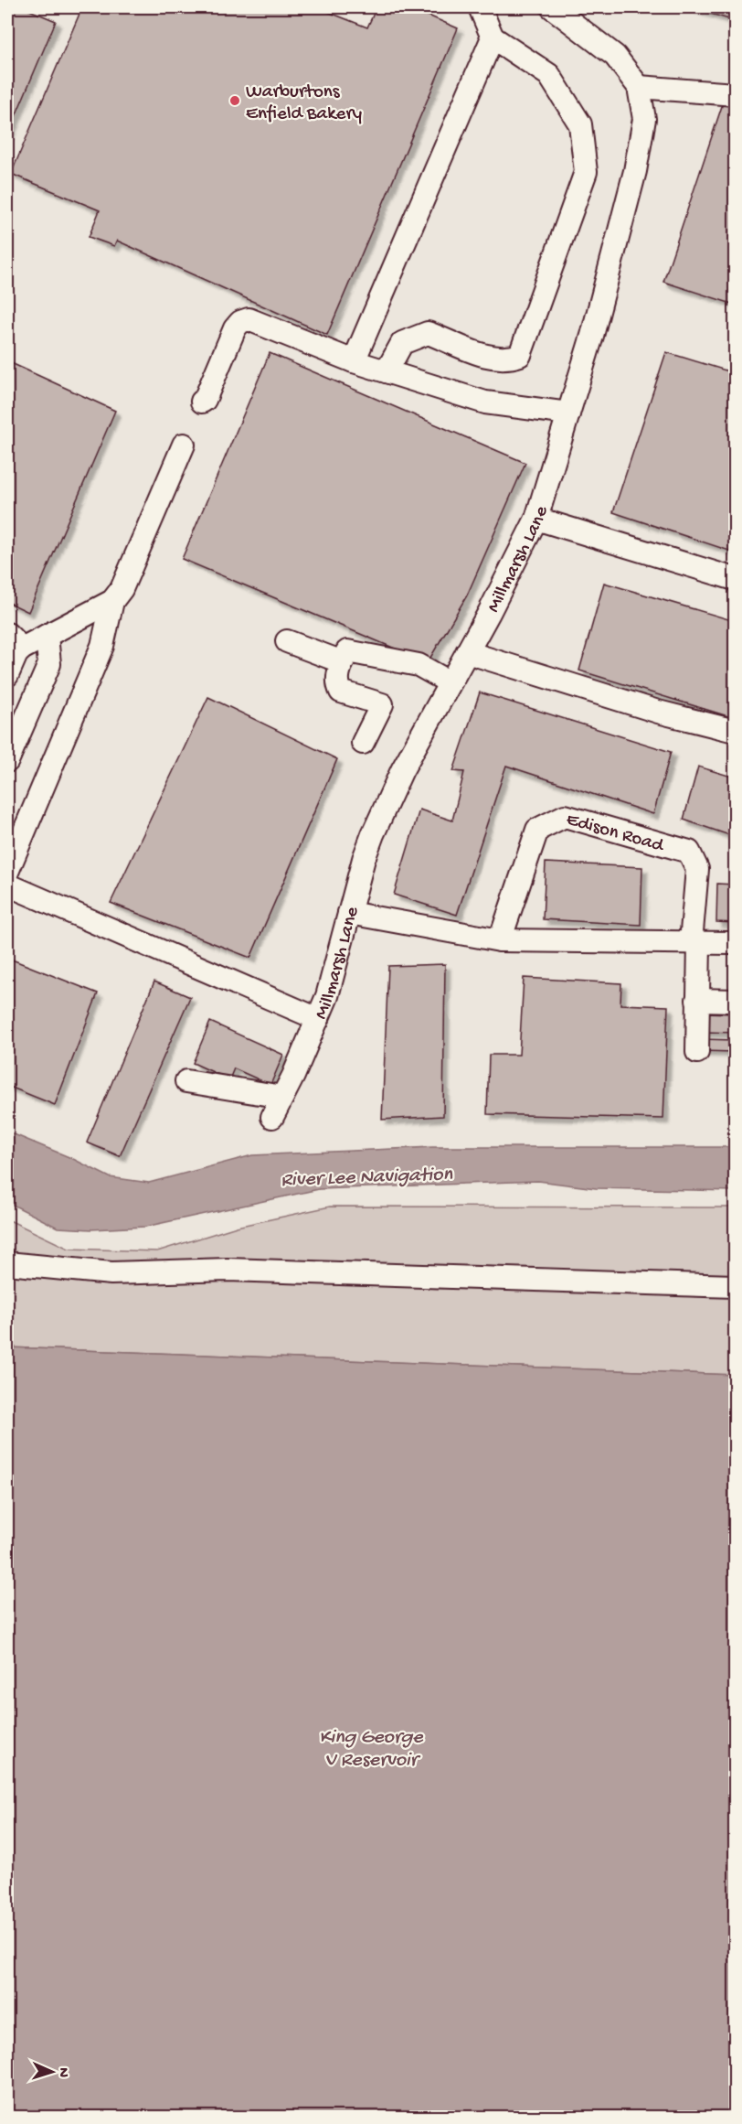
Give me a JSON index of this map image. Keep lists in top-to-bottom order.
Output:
{
  "streets": {
    "street": ["Millmarsh Lane", "Edison Road"]
  },
  "water": ["River Lee Navigation", "King George V Reservoir"],
  "places": ["Warburtons Enfield Bakery"],
  "north": "right"
}
